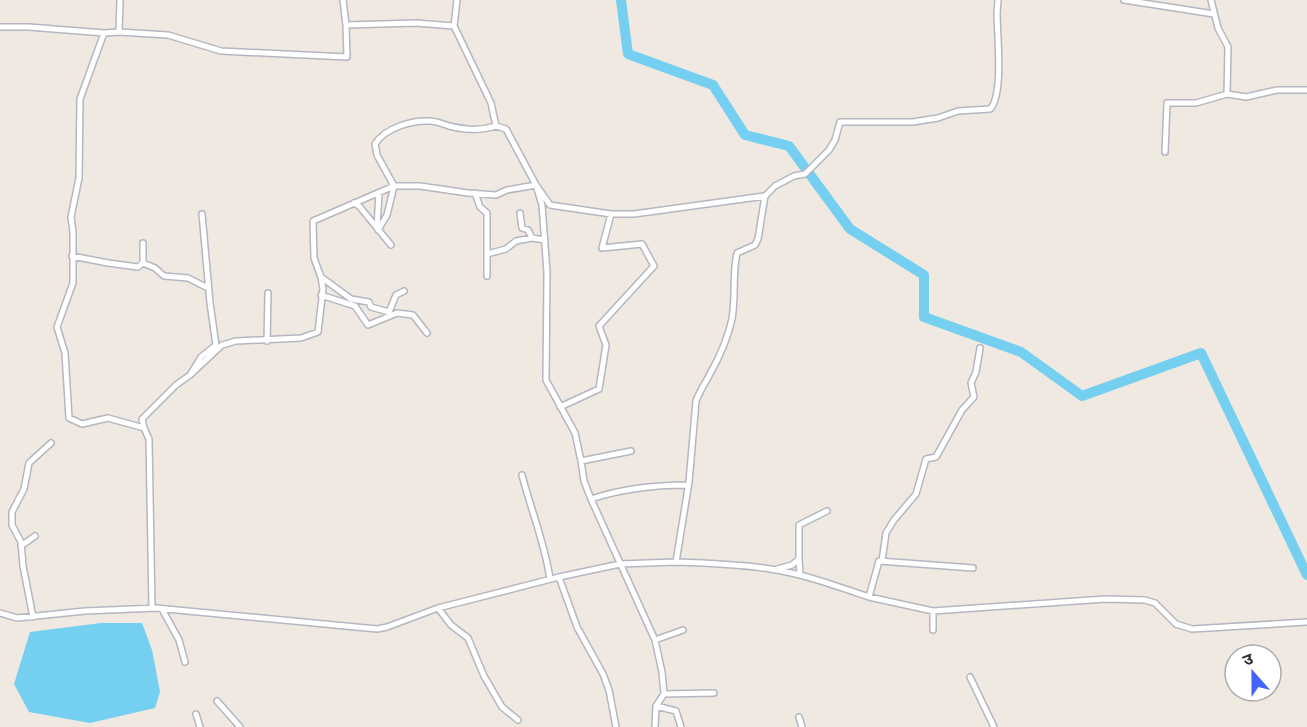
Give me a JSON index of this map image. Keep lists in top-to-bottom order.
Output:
{
  "north": "top"
}
